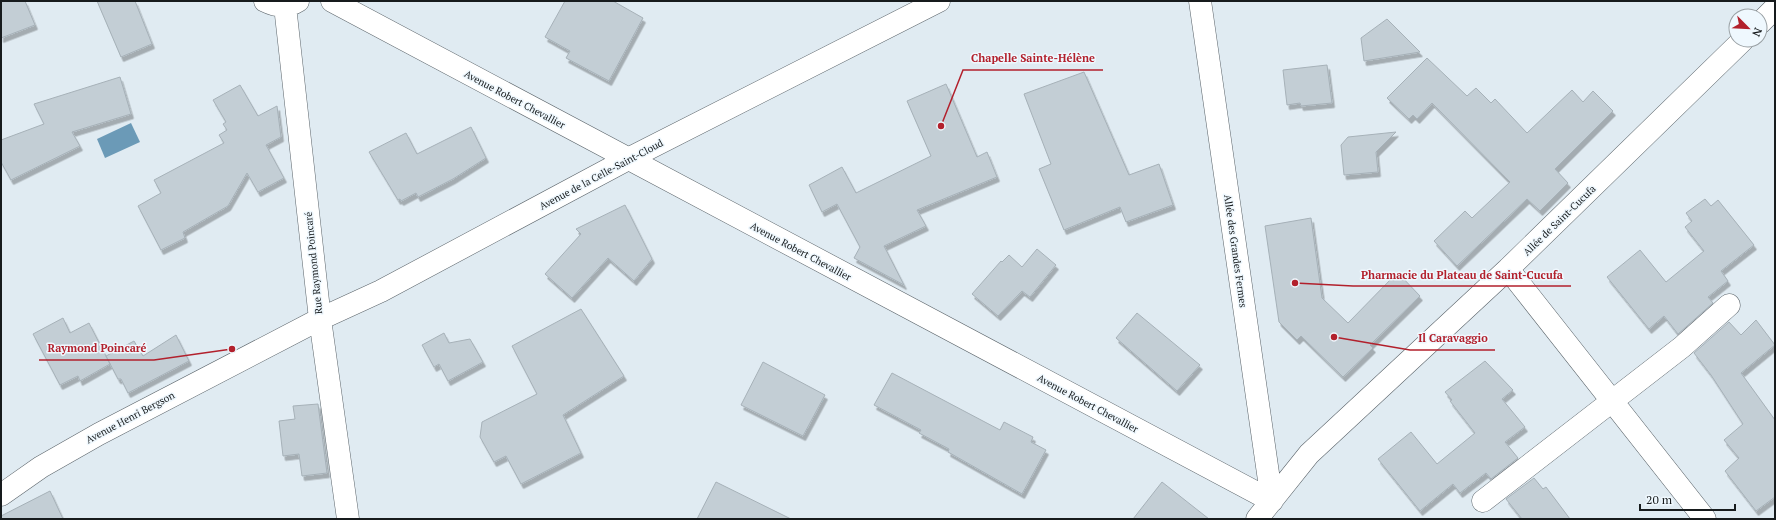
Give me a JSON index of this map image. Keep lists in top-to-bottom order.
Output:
{
  "streets": {
    "street": [
      "Avenue Robert Chevallier",
      "Avenue de la Celle-Saint-Cloud",
      "Allée de Saint-Cucufa",
      "Allée des Grandes Fermes",
      "Rue Raymond Poincaré",
      "Avenue Henri Bergson"
    ]
  },
  "crossings": [
    ["Avenue Robert Chevallier", "Avenue de la Celle-Saint-Cloud"],
    ["Avenue Robert Chevallier", "Allée de Saint-Cucufa"],
    ["Avenue Robert Chevallier", "Allée des Grandes Fermes"],
    ["Avenue de la Celle-Saint-Cloud", "Rue Raymond Poincaré"],
    ["Avenue de la Celle-Saint-Cloud", "Avenue Henri Bergson"],
    ["Allée de Saint-Cucufa", "Allée des Grandes Fermes"]
  ],
  "places": [
    "Chapelle Sainte-Hélène",
    "Pharmacie du Plateau de Saint-Cucufa",
    "Il Caravaggio",
    "Raymond Poincaré"
  ],
  "scale_bar": "20 m",
  "north": "bottom right"
}
